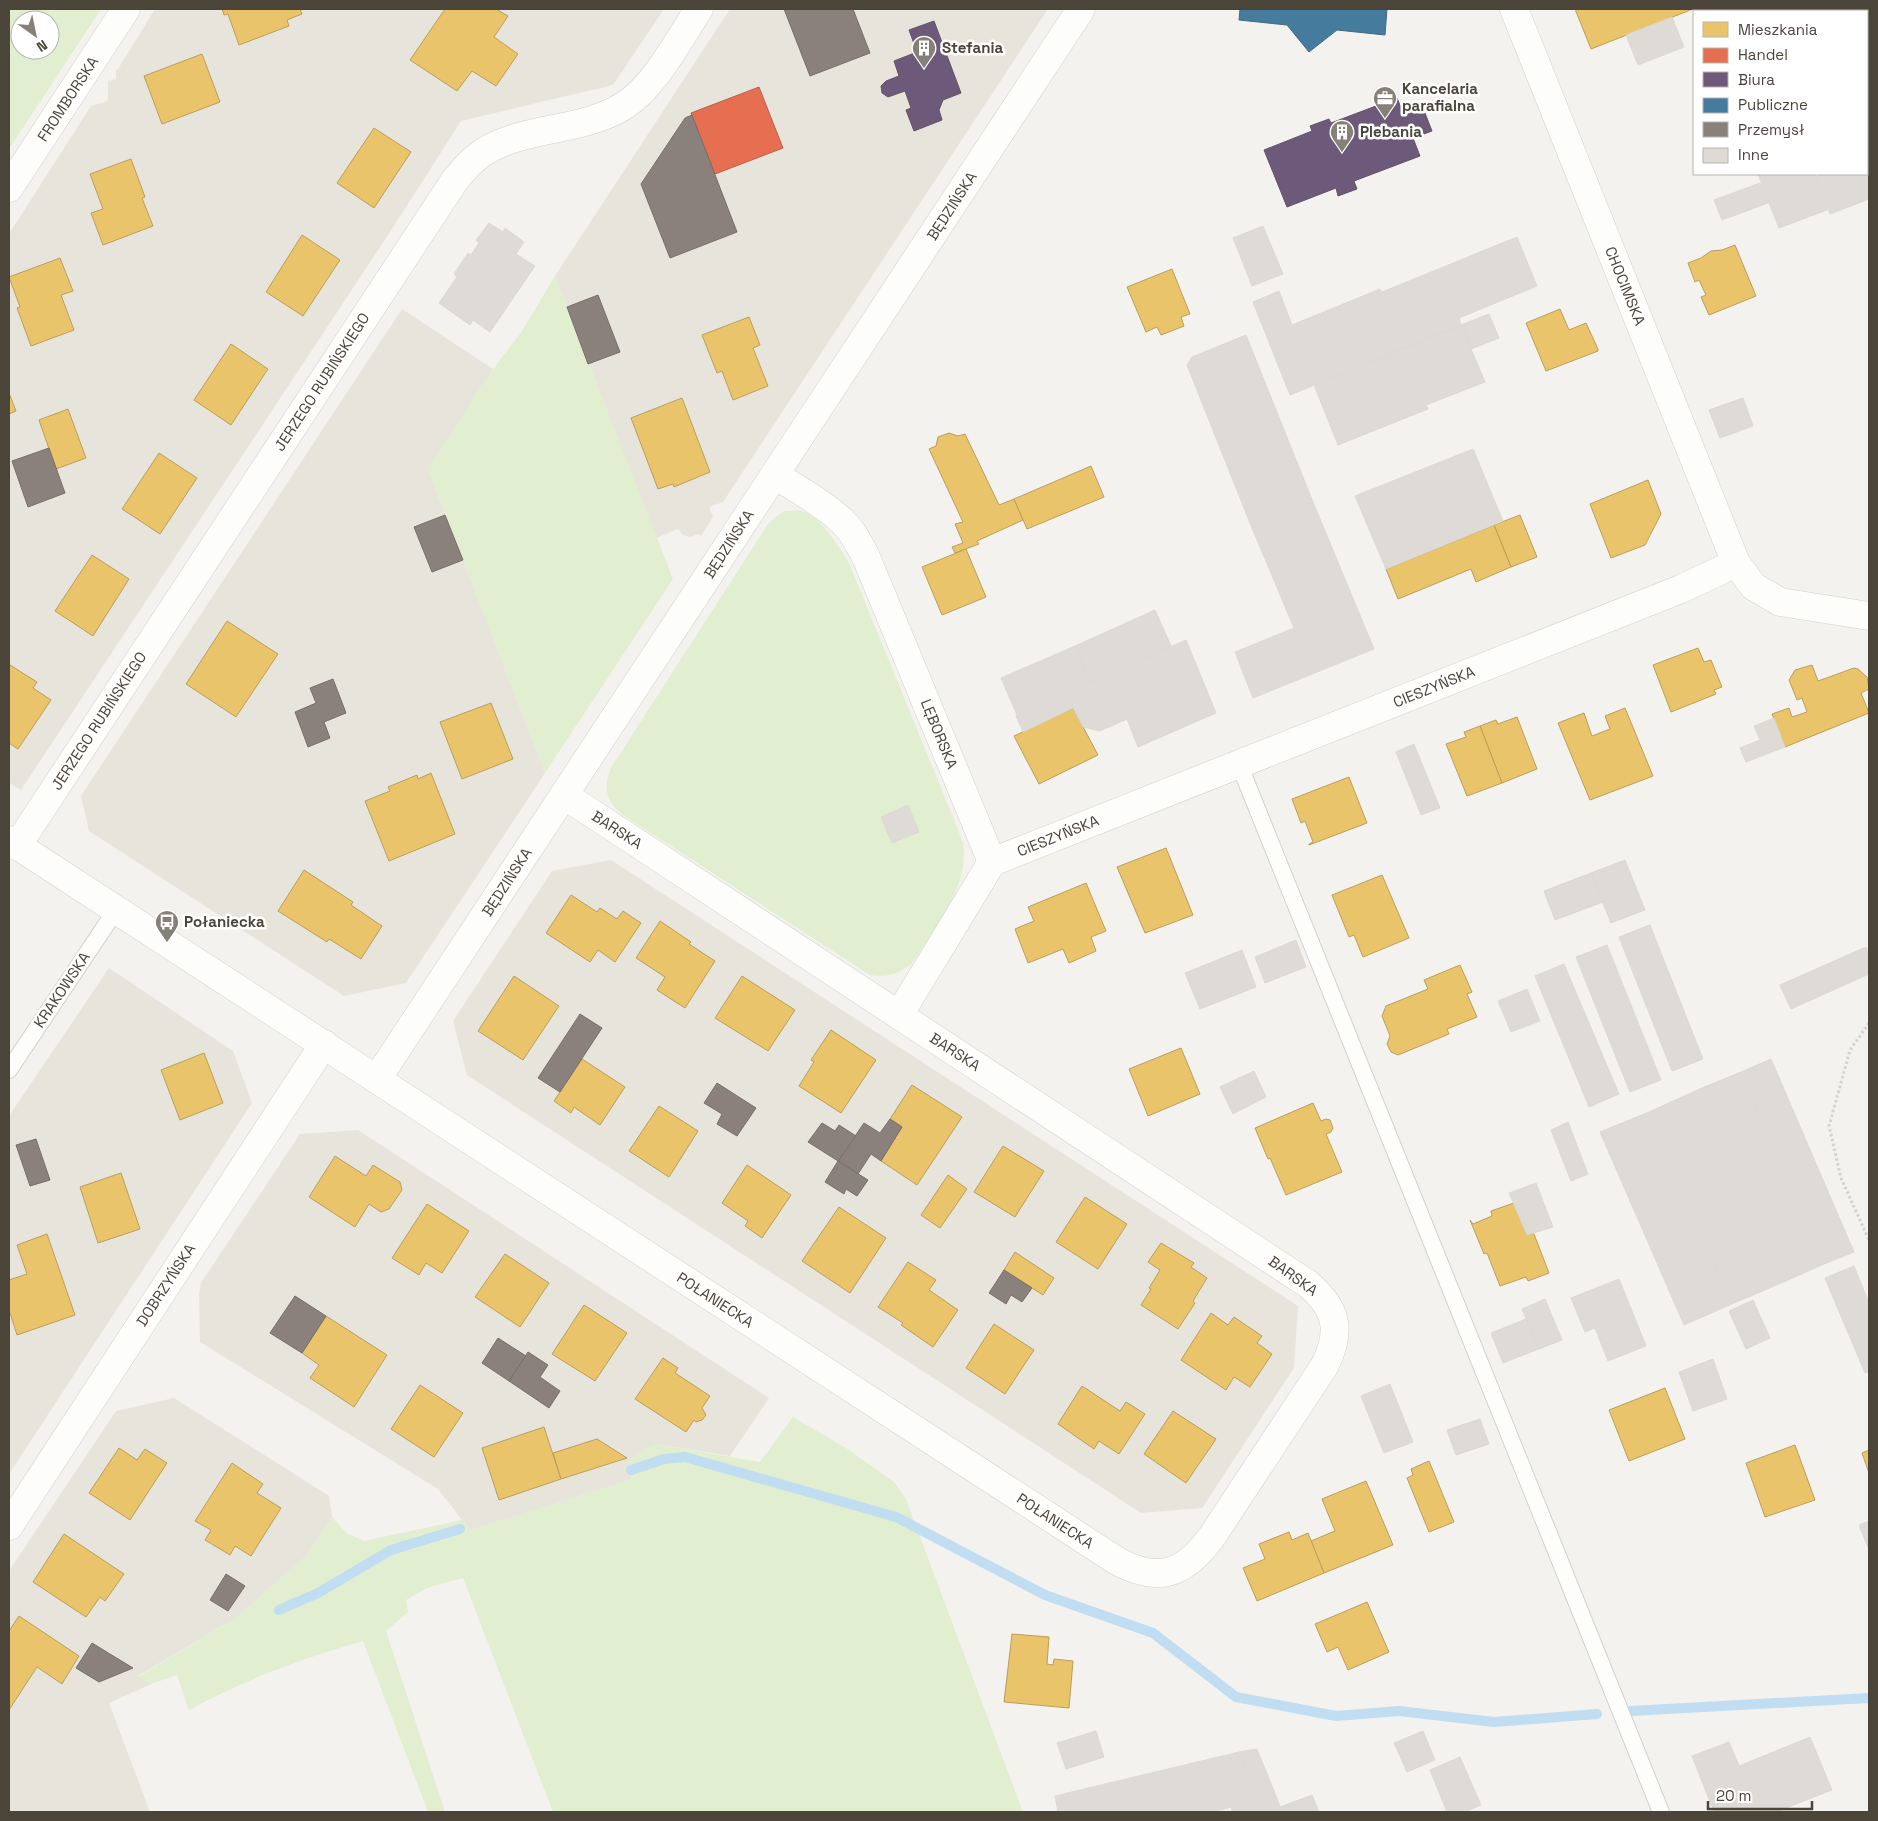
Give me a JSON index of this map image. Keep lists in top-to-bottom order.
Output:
{
  "streets": {
    "street": [
      "FROMBORSKA",
      "BĘDZIŃSKA",
      "CHOCIMSKA",
      "JERZEGO RUBIŃSKIEGO",
      "CIESZYŃSKA",
      "LĘBORSKA",
      "BARSKA",
      "DOBRZYŃSKA",
      "POŁANIECKA"
    ],
    "lane": ["KRAKOWSKA"]
  },
  "crossings": [
    ["BĘDZIŃSKA", "LĘBORSKA"],
    ["BĘDZIŃSKA", "BARSKA"],
    ["BĘDZIŃSKA", "POŁANIECKA"],
    ["CHOCIMSKA", "CIESZYŃSKA"],
    ["JERZEGO RUBIŃSKIEGO", "POŁANIECKA"],
    ["CIESZYŃSKA", "LĘBORSKA"],
    ["BARSKA", "POŁANIECKA"],
    ["KRAKOWSKA", "POŁANIECKA"],
    ["DOBRZYŃSKA", "POŁANIECKA"]
  ],
  "places": {
    "building": ["Stefania", "Plebania"],
    "office": ["Kancelaria parafialna"],
    "bus stop": ["Połaniecka"]
  },
  "legend": [
    "Mieszkania",
    "Handel",
    "Biura",
    "Publiczne",
    "Przemysł",
    "Inne"
  ],
  "scale_bar": "20 m",
  "north": "bottom right"
}
